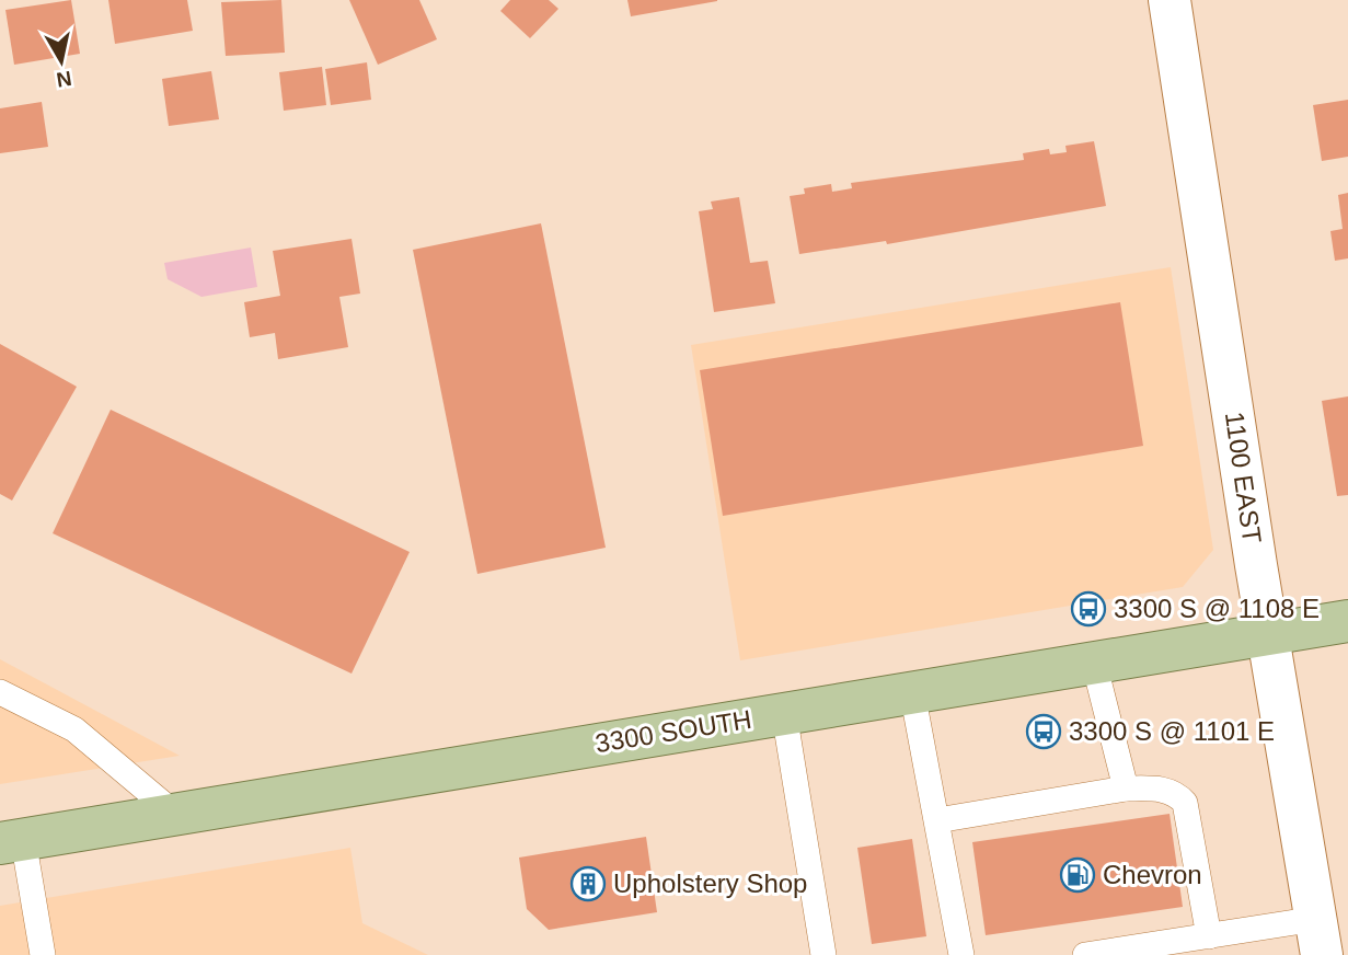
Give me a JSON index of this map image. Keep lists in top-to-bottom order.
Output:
{
  "streets": {
    "main road": ["3300 SOUTH"],
    "street": ["1100 EAST"]
  },
  "crossings": [
    ["1100 EAST", "3300 SOUTH"]
  ],
  "places": {
    "bus stop": ["3300 S @ 1108 E", "3300 S @ 1101 E"],
    "fuel station": ["Chevron"],
    "building": ["Upholstery Shop"]
  },
  "north": "bottom"
}
